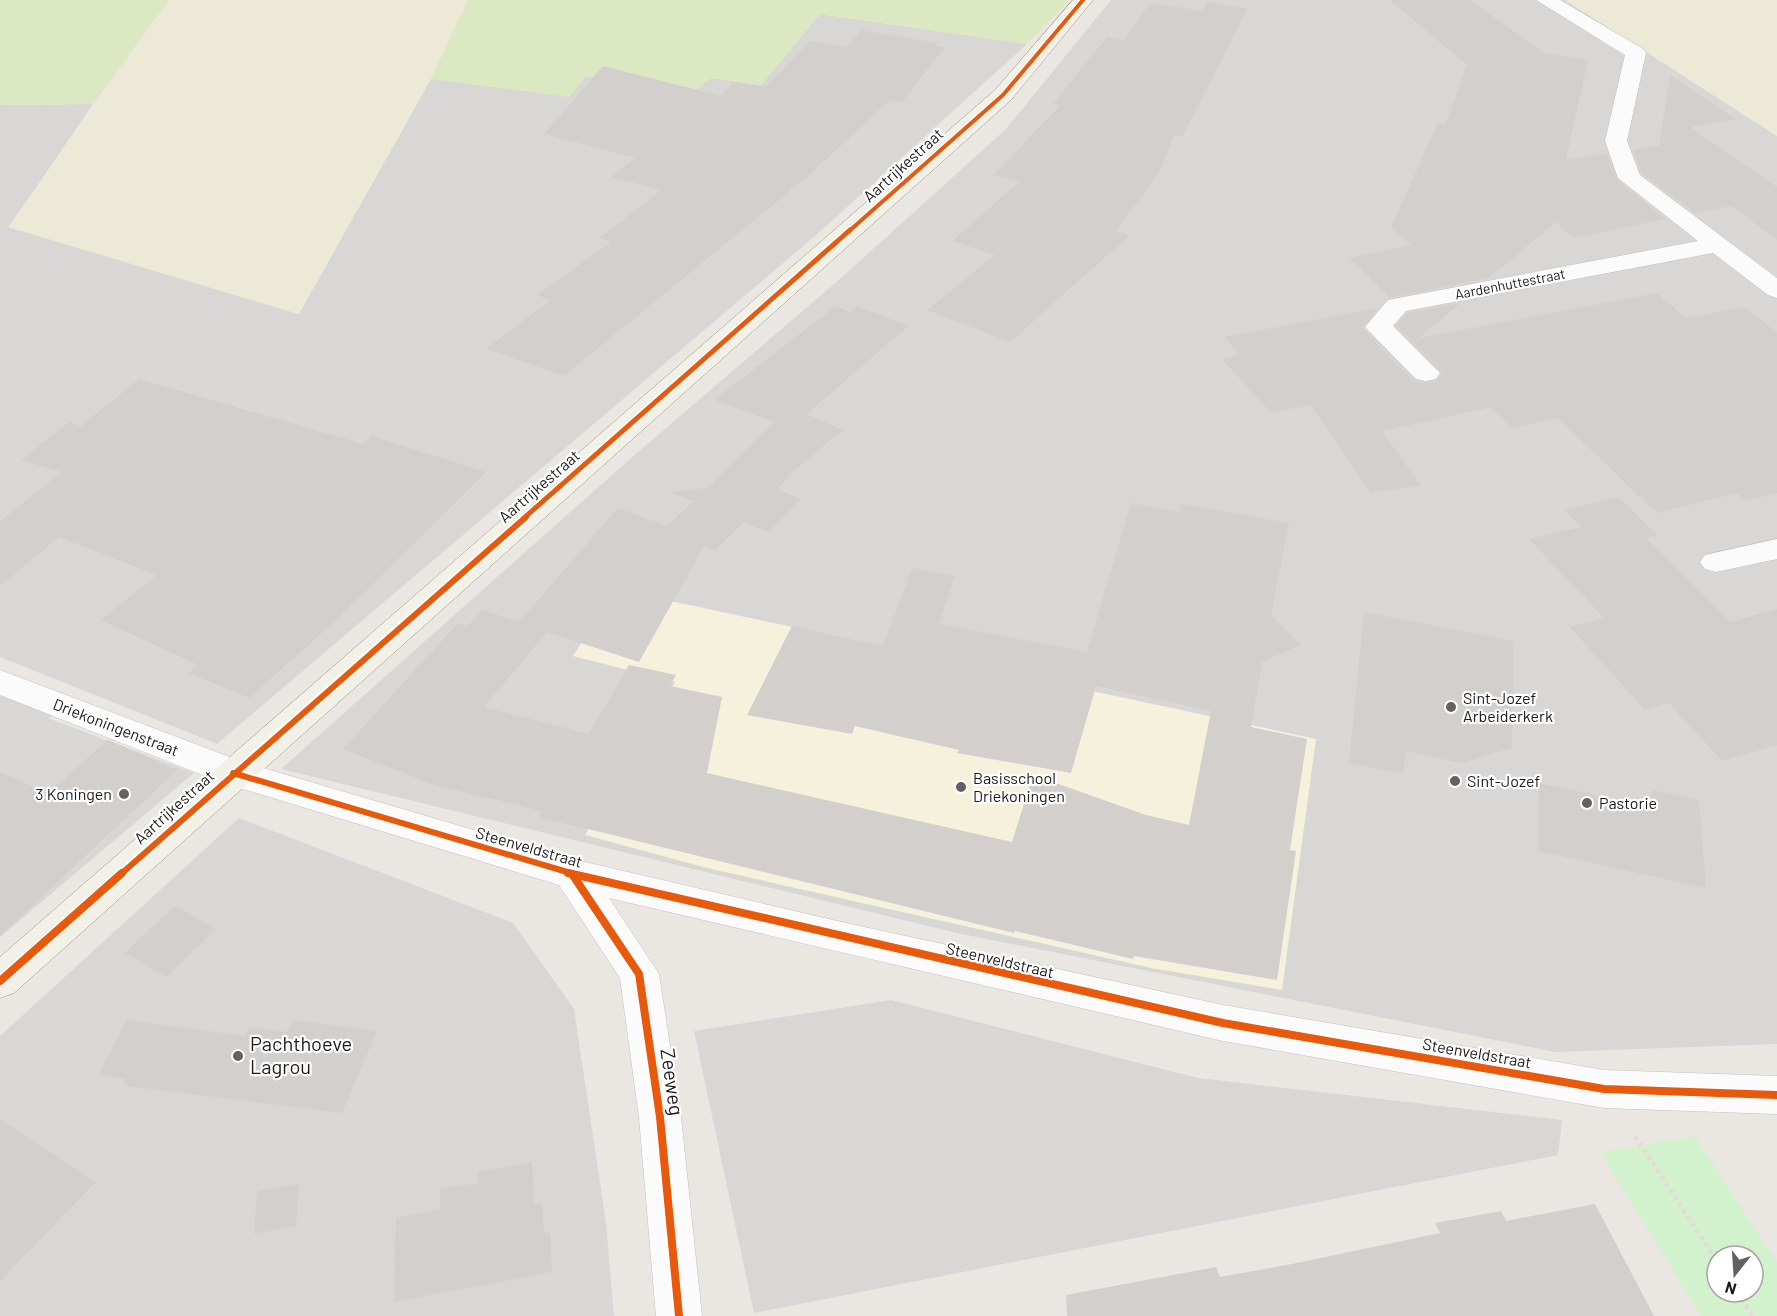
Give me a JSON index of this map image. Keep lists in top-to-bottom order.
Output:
{
  "streets": {
    "street": [
      "Aartrijkestraat",
      "Aardenhuttestraat",
      "Driekoningenstraat",
      "Steenveldstraat",
      "Zeeweg"
    ]
  },
  "crossings": [
    ["Aartrijkestraat", "Driekoningenstraat"],
    ["Aartrijkestraat", "Steenveldstraat"],
    ["Driekoningenstraat", "Steenveldstraat"],
    ["Steenveldstraat", "Zeeweg"]
  ],
  "places": [
    "Sint-Jozef Arbeiderkerk",
    "Sint-Jozef",
    "Basisschool Driekoningen",
    "3 Koningen",
    "Pastorie",
    "Pachthoeve Lagrou"
  ],
  "north": "bottom"
}
